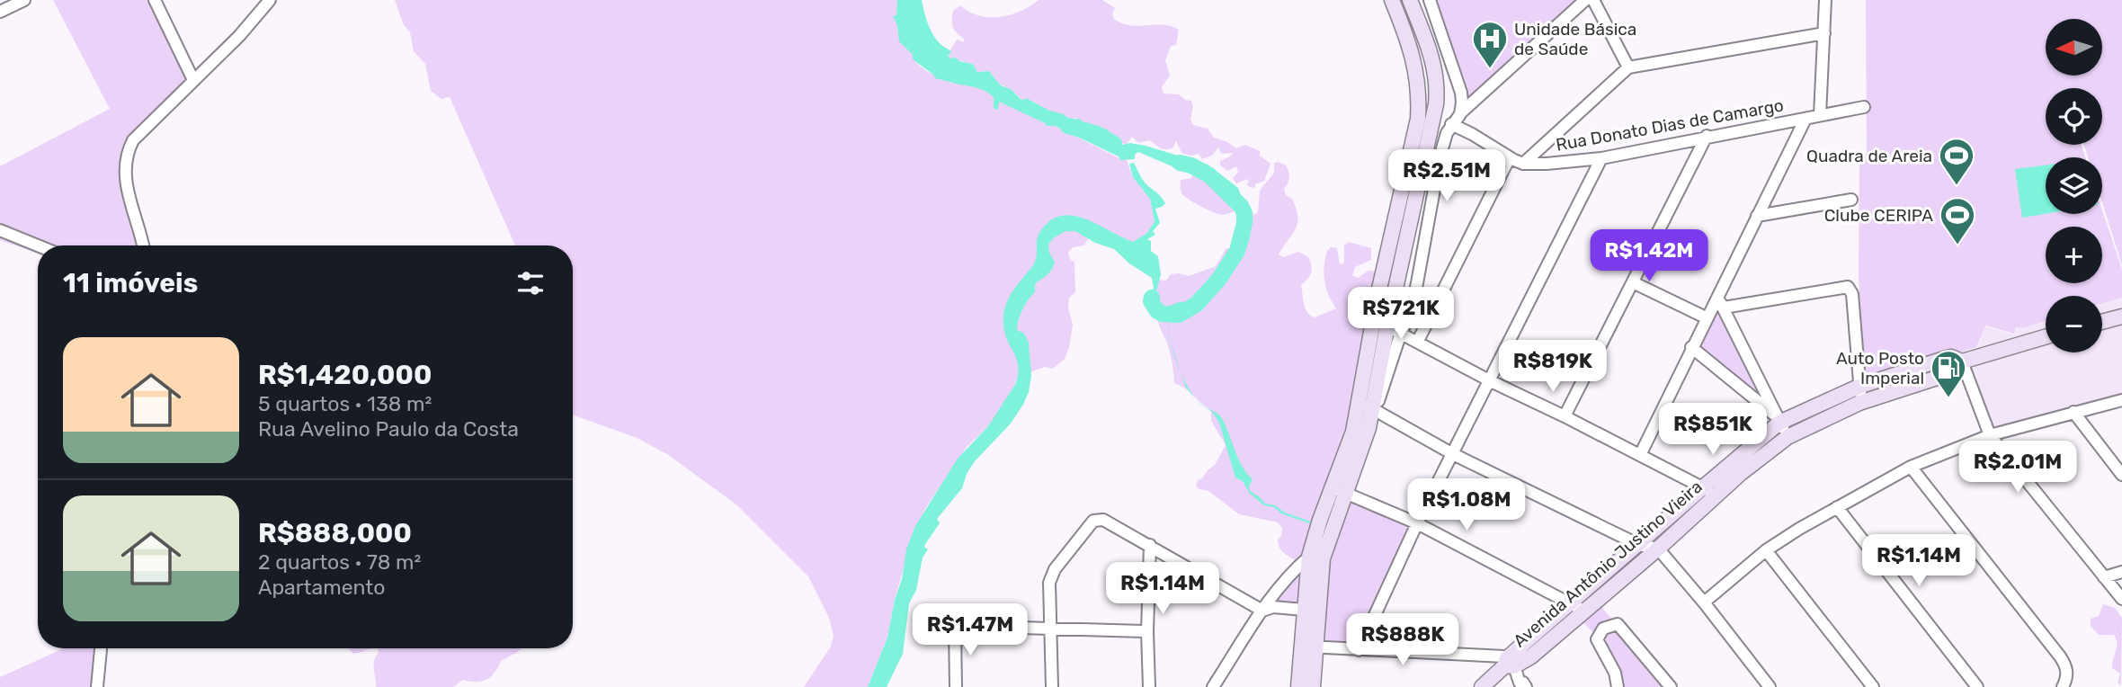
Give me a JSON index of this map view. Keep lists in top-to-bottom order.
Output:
{
  "streets": {
    "main road": ["Avenida Antônio Justino Vieira"],
    "street": ["Rua Donato Dias de Camargo"]
  },
  "places": {
    "hospital": ["Unidade Básica de Saúde"],
    "sports": ["Quadra de Areia", "Clube CERIPA"],
    "fuel station": ["Auto Posto Imperial"]
  },
  "north": "left",
  "page": {
    "map_buttons": ["+", "−"],
    "price": [
      "R$2.51M",
      "R$1.42M",
      "R$721K",
      "R$819K",
      "R$851K",
      "R$2.01M",
      "R$1.08M",
      "R$1.14M",
      "R$1.14M",
      "R$1.47M",
      "R$888K"
    ],
    "heading": "11 imóveis",
    "list": [
      {
        "name": "R$1,420,000",
        "note": "5 quartos · 138 m² · Rua Avelino Paulo da Costa"
      },
      {
        "name": "R$888,000",
        "note": "2 quartos · 78 m² · Apartamento"
      }
    ]
  }
}
